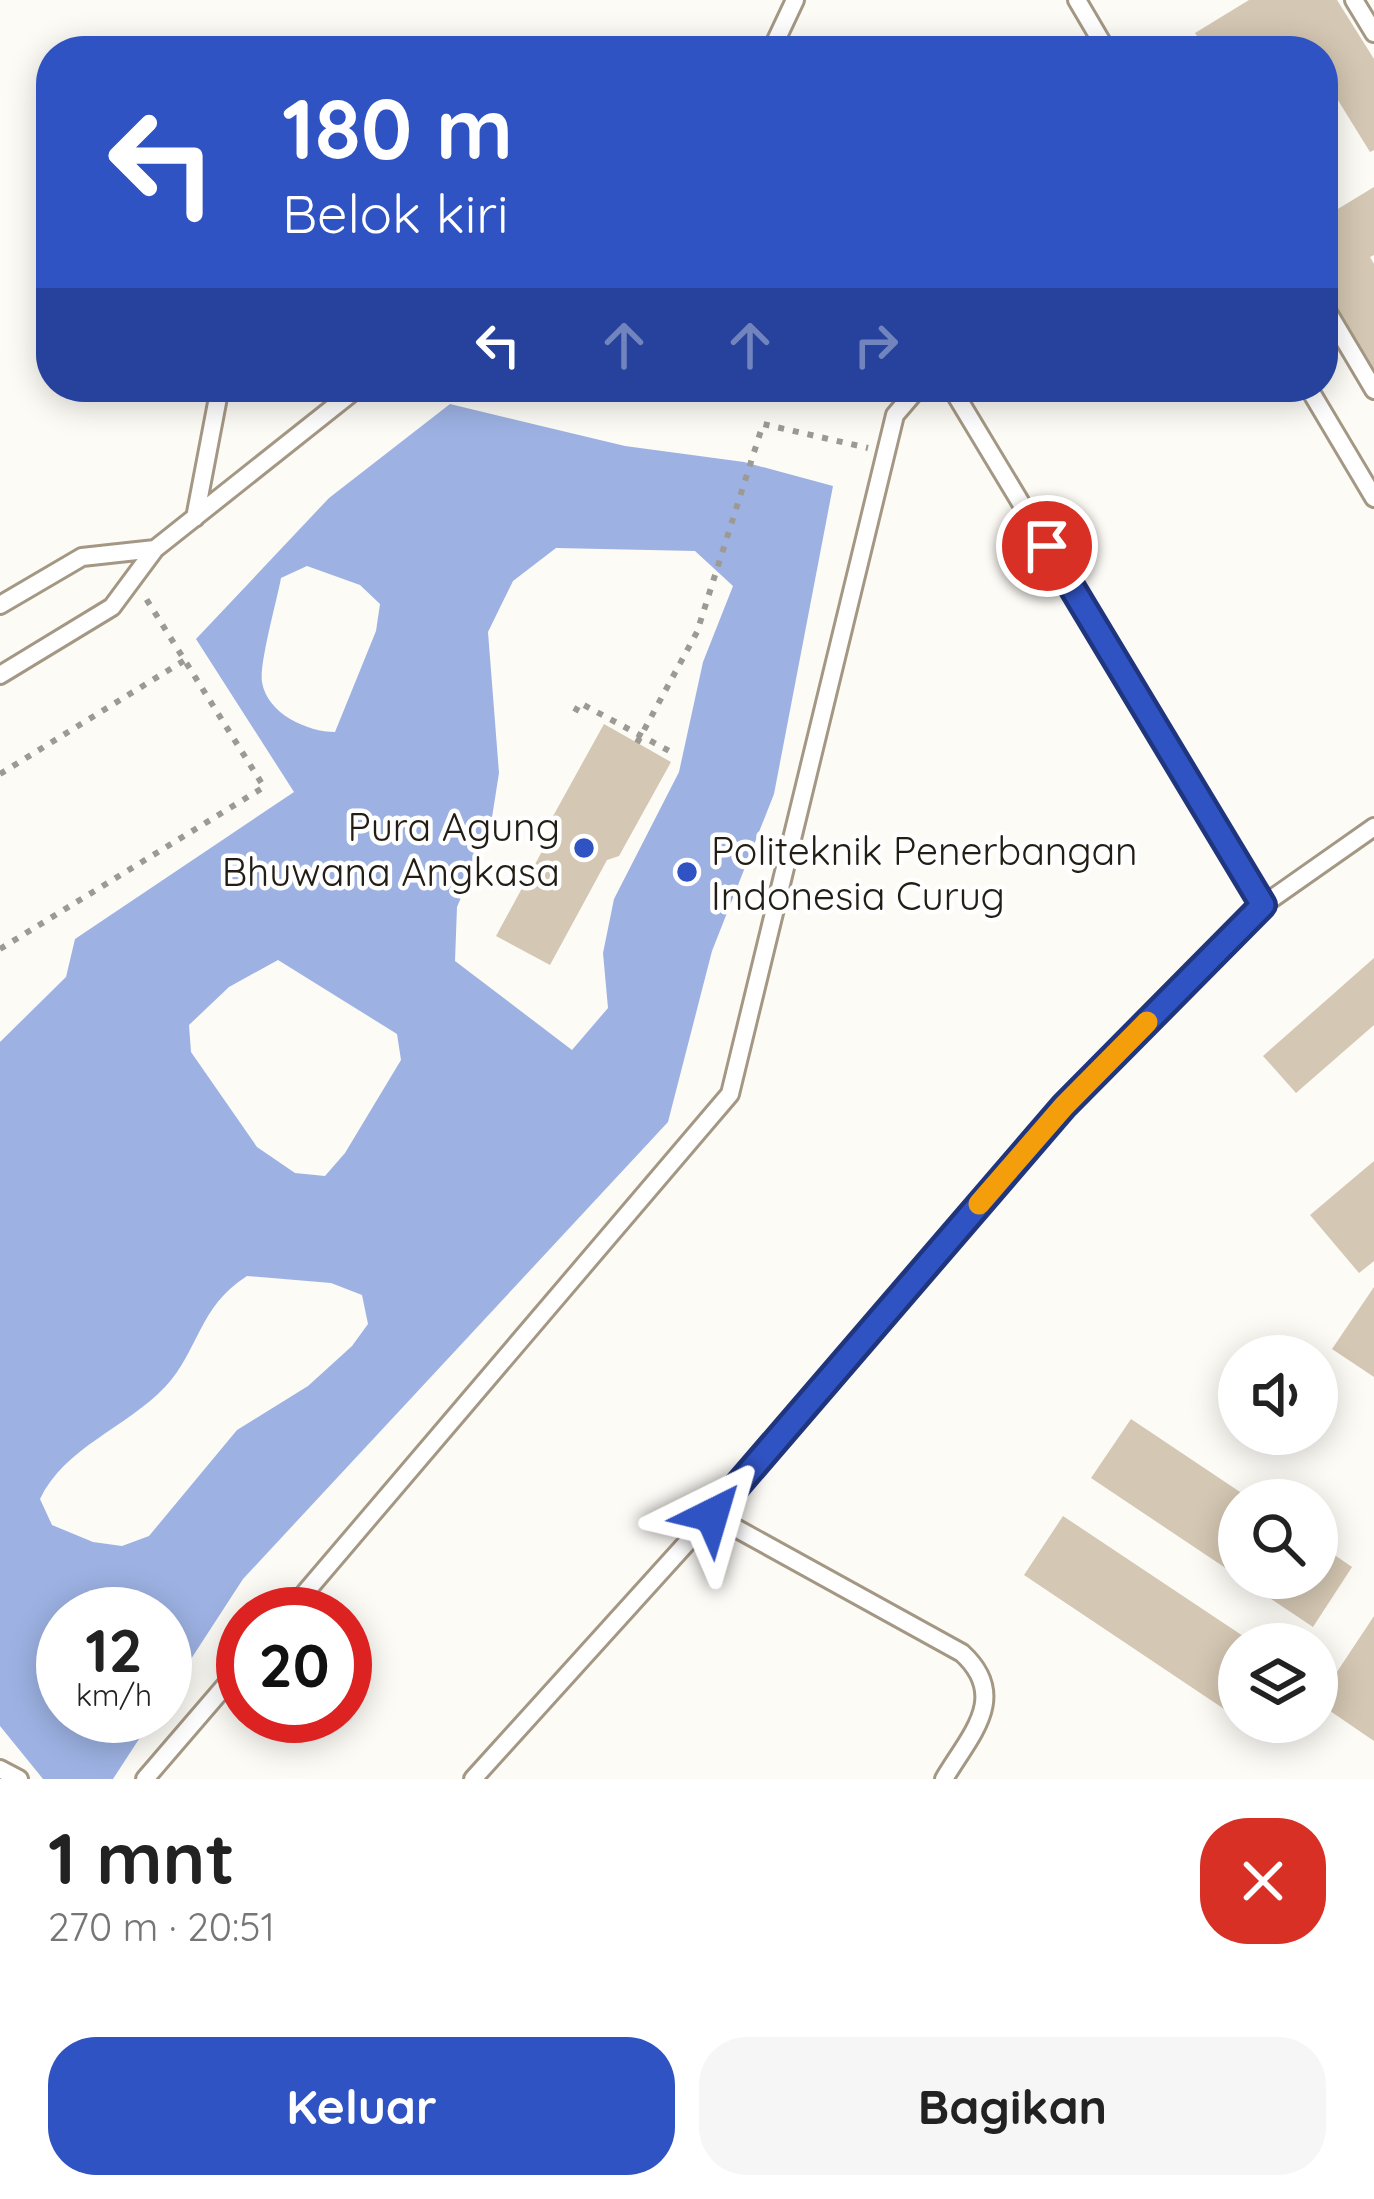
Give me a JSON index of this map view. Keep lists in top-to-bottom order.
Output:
{
  "places": ["Pura Agung Bhuwana Angkasa", "Politeknik Penerbangan Indonesia Curug"],
  "page": {
    "turn": ["180 m", "Belok kiri"],
    "speed": "12 km/h",
    "limit": "20",
    "heading": ["1 mnt", "270 m · 20:51"],
    "buttons": ["Keluar", "Bagikan"]
  }
}
